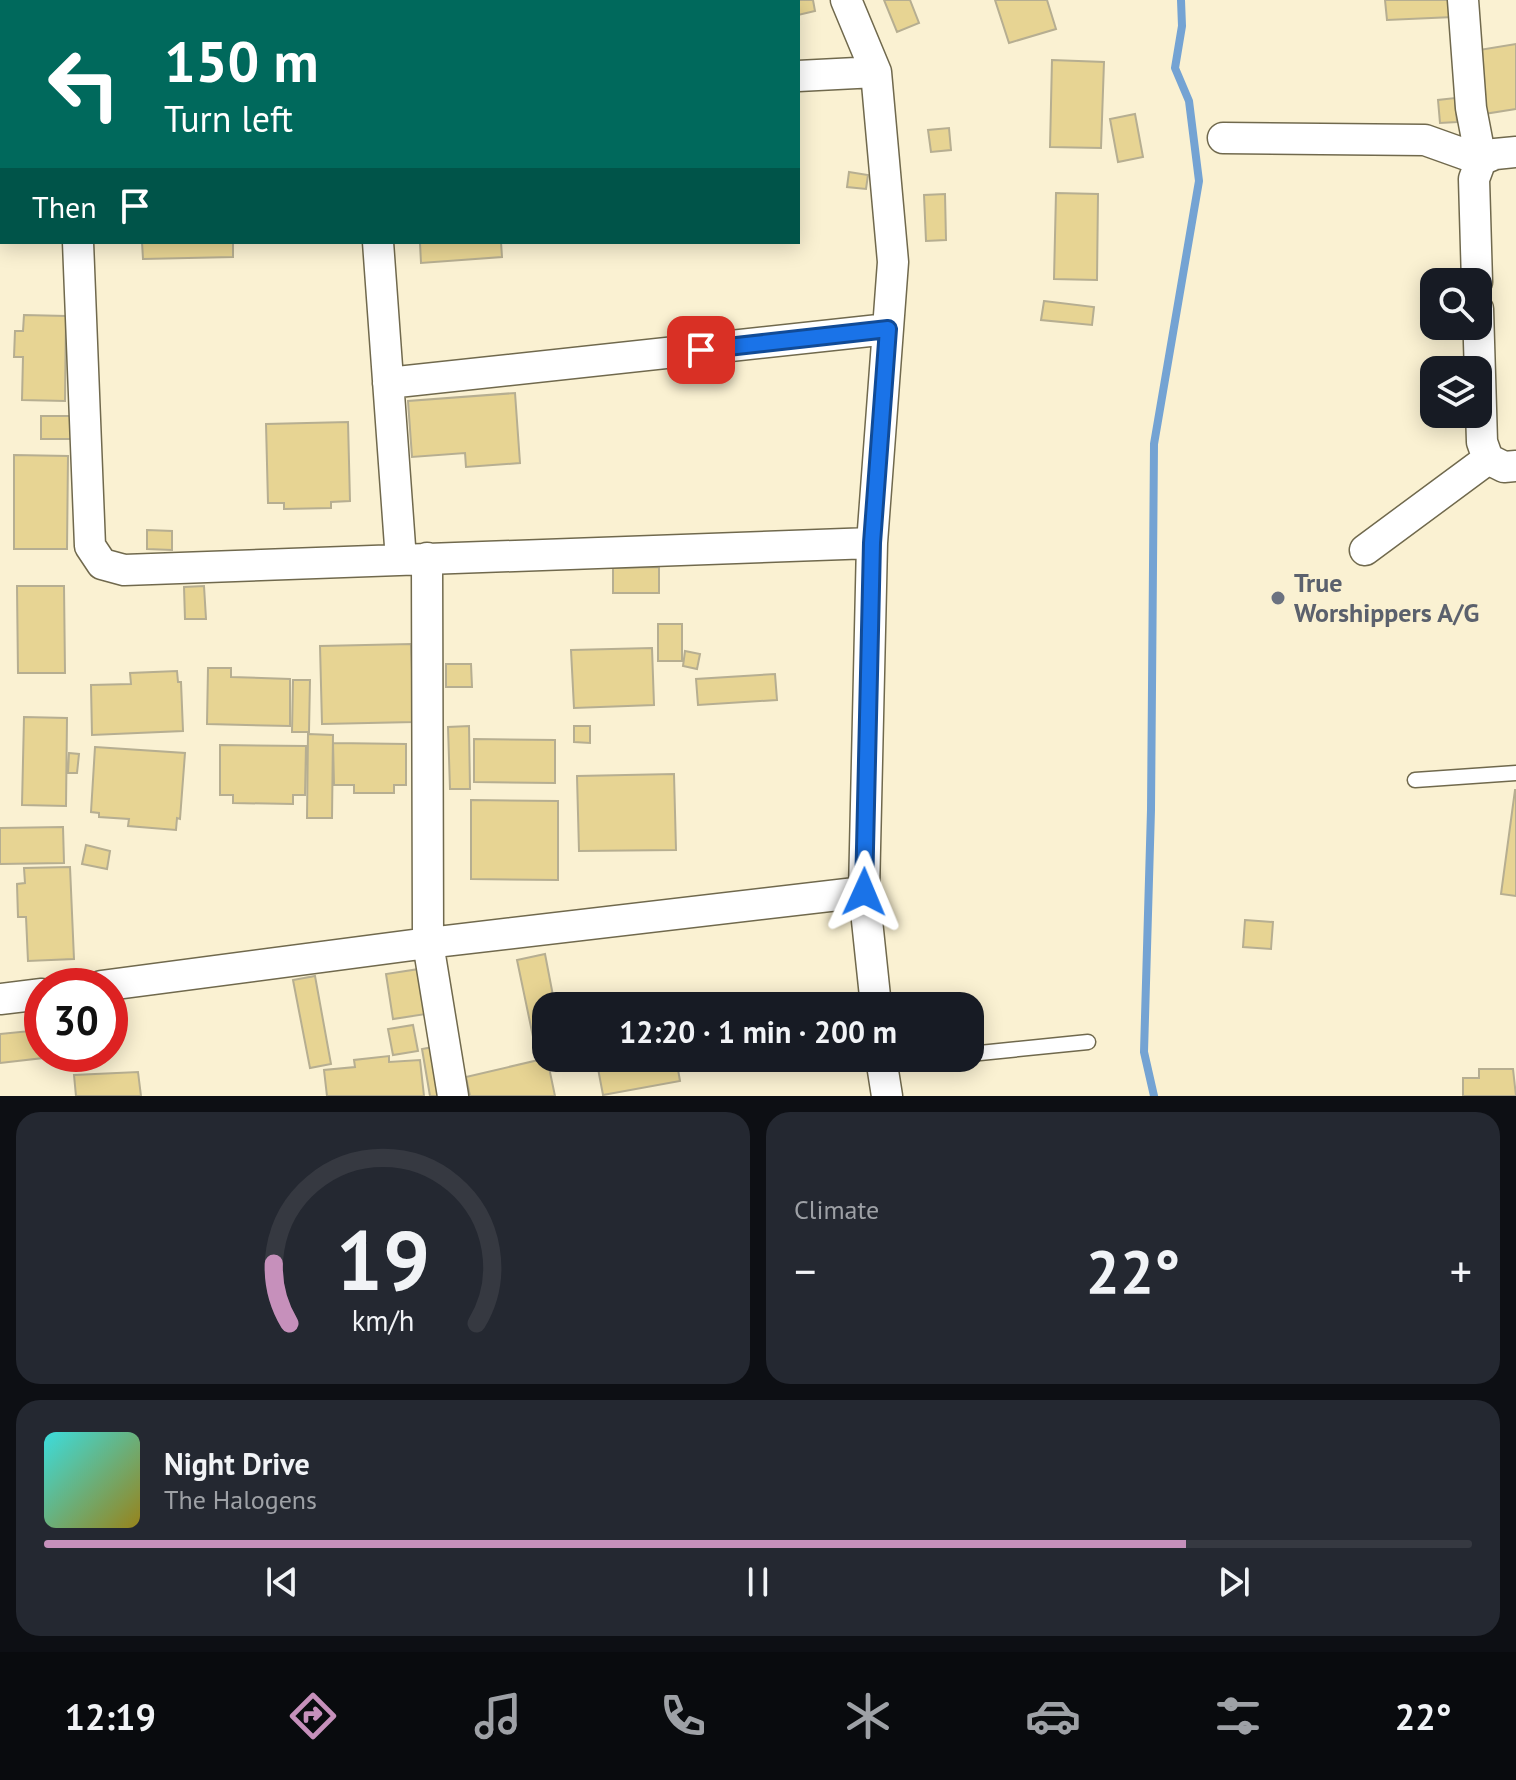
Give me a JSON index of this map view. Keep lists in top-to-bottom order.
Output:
{
  "places": ["True Worshippers A/G"],
  "page": {
    "turn": ["150 m", "Turn left"],
    "then": "Then",
    "limit": "30",
    "trip": "12:20 · 1 min · 200 m",
    "tile": "Climate",
    "heat": ["−", "22°", "+"],
    "song": ["Night Drive", "The Halogens"],
    "tabs": ["12:19", "22°"],
    "gauge": ["19", "km/h"]
  }
}
